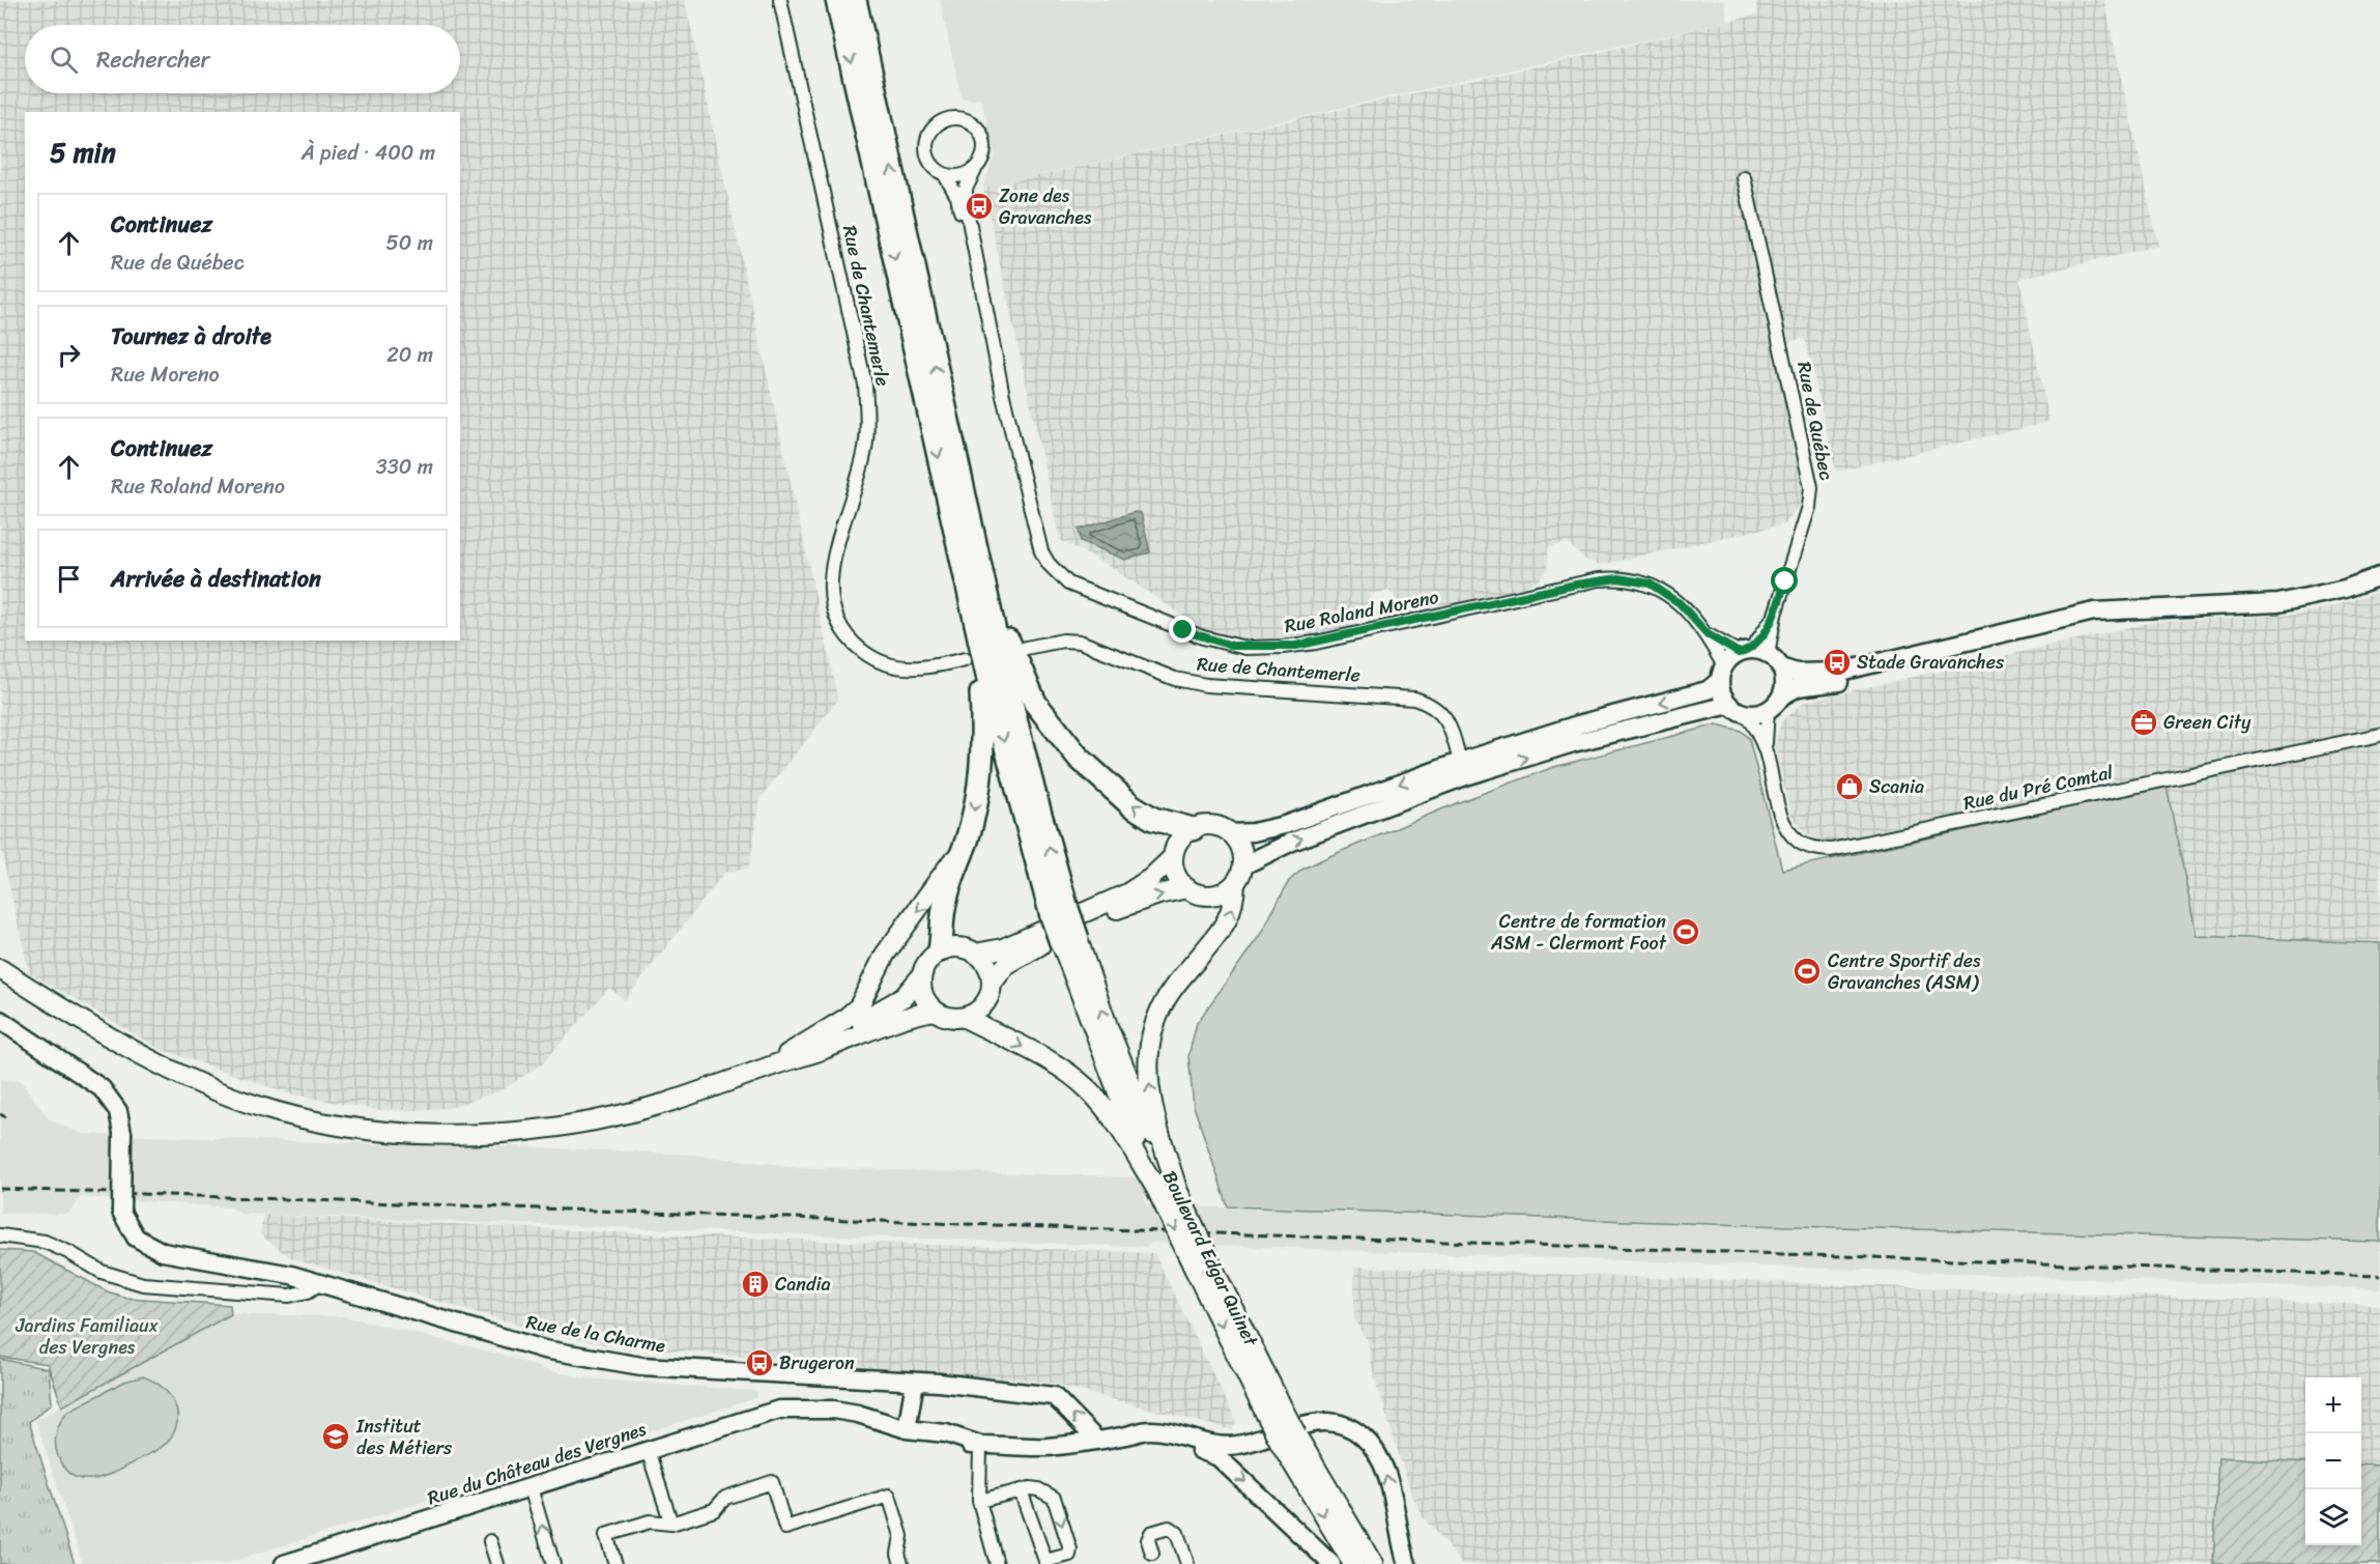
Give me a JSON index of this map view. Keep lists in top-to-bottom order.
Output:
{
  "streets": {
    "main road": ["Boulevard Edgar Quinet", "Rue de la Charme", "Rue du Château des Vergnes"],
    "street": [
      "Rue de Chantemerle",
      "Rue de Québec",
      "Rue Roland Moreno",
      "Rue du Pré Comtal"
    ]
  },
  "crossings": [
    ["Rue de Québec", "Rue du Pré Comtal"]
  ],
  "parks": ["Jardins Familiaux des Vergnes"],
  "places": {
    "bus stop": ["Zone des Gravanches", "Stade Gravanches", "Brugeron"],
    "office": ["Green City"],
    "shop": ["Scania"],
    "sports": ["Centre de formation ASM - Clermont Foot", "Centre Sportif des Gravanches (ASM)"],
    "building": ["Candia"],
    "school or university": ["Institut des Métiers"]
  },
  "page": {
    "search": "Rechercher",
    "heading": ["5 min", "À pied · 400 m"],
    "list": [
      ["Continuez", "Rue de Québec", "50 m"],
      ["Tournez à droite", "Rue Moreno", "20 m"],
      ["Continuez", "Rue Roland Moreno", "330 m"],
      "Arrivée à destination"
    ],
    "map_buttons": ["+", "−"]
  }
}
